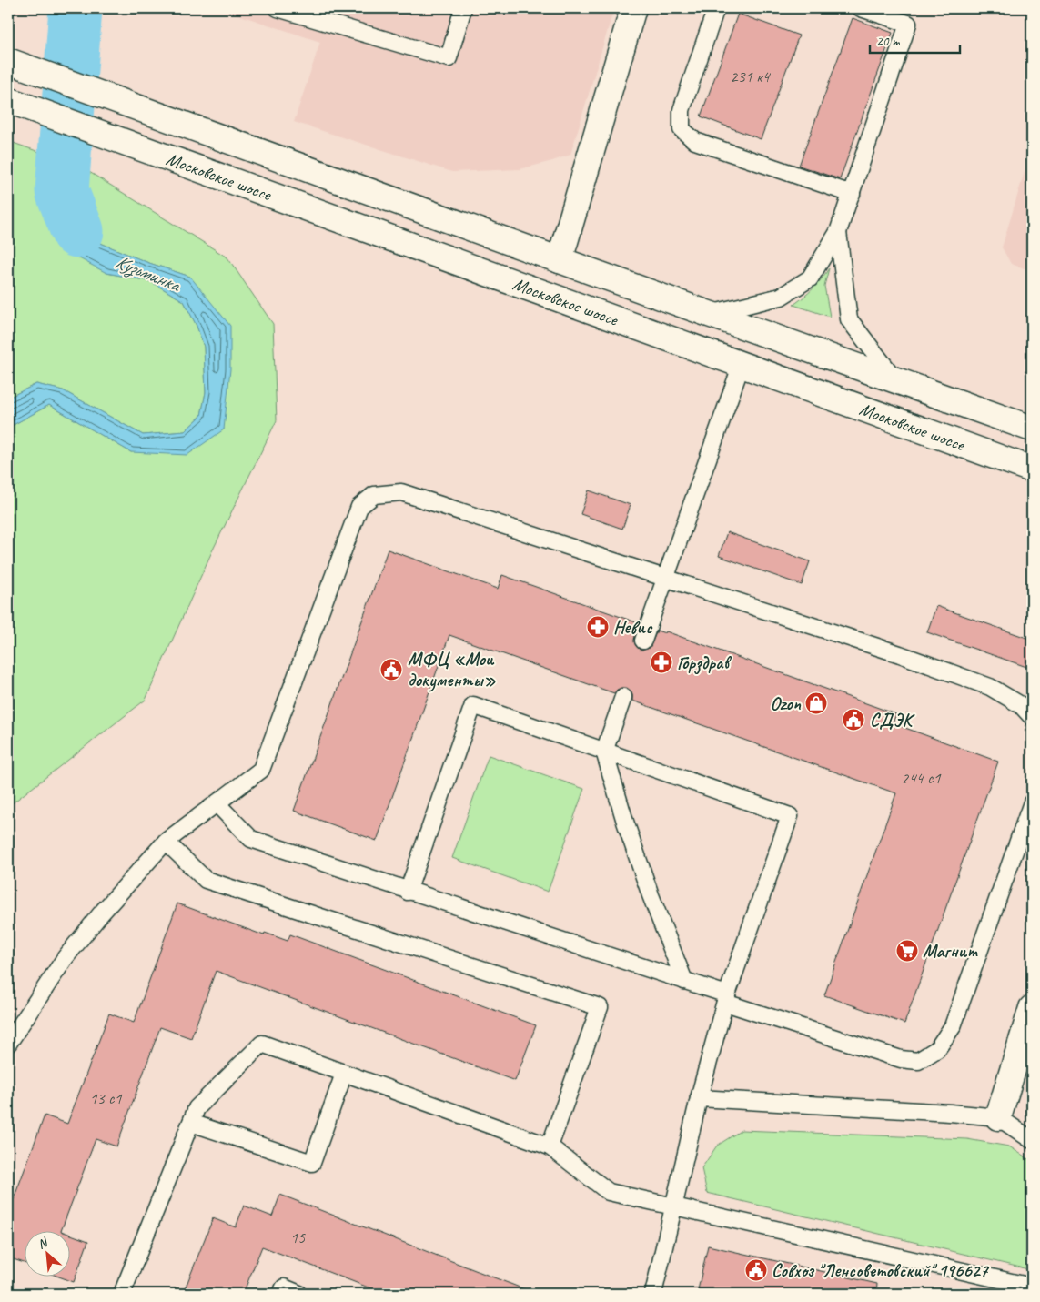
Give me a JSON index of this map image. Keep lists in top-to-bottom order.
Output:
{
  "streets": {
    "main road": ["Московское шоссе"]
  },
  "water": ["Кузьминка"],
  "places": {
    "pharmacy": ["Невис", "Горздрав"],
    "public building": ["МФЦ «Мои документы»", "СДЭК", "Совхоз \"Ленсоветовский\" 196627"],
    "shop": ["Ozon"],
    "supermarket": ["Магнит"]
  },
  "house_numbers": [
    "231 к4",
    "244 с1",
    "13 с1",
    "15"
  ],
  "scale_bar": "20 m",
  "north": "top left"
}
